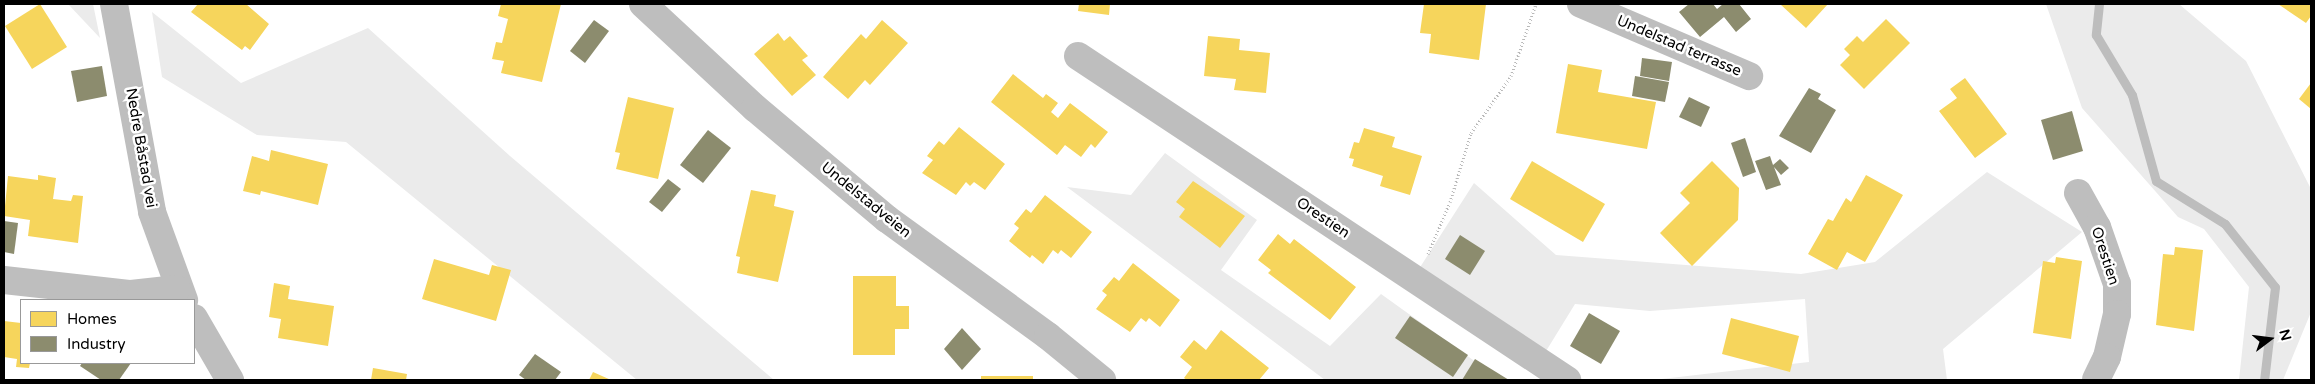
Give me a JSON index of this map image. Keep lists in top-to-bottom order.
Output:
{
  "streets": {
    "street": [
      "Undelstad terrasse",
      "Nedre Båstad vei",
      "Undelstadveien",
      "Orestien"
    ]
  },
  "legend": ["Homes", "Industry"],
  "north": "right"
}
